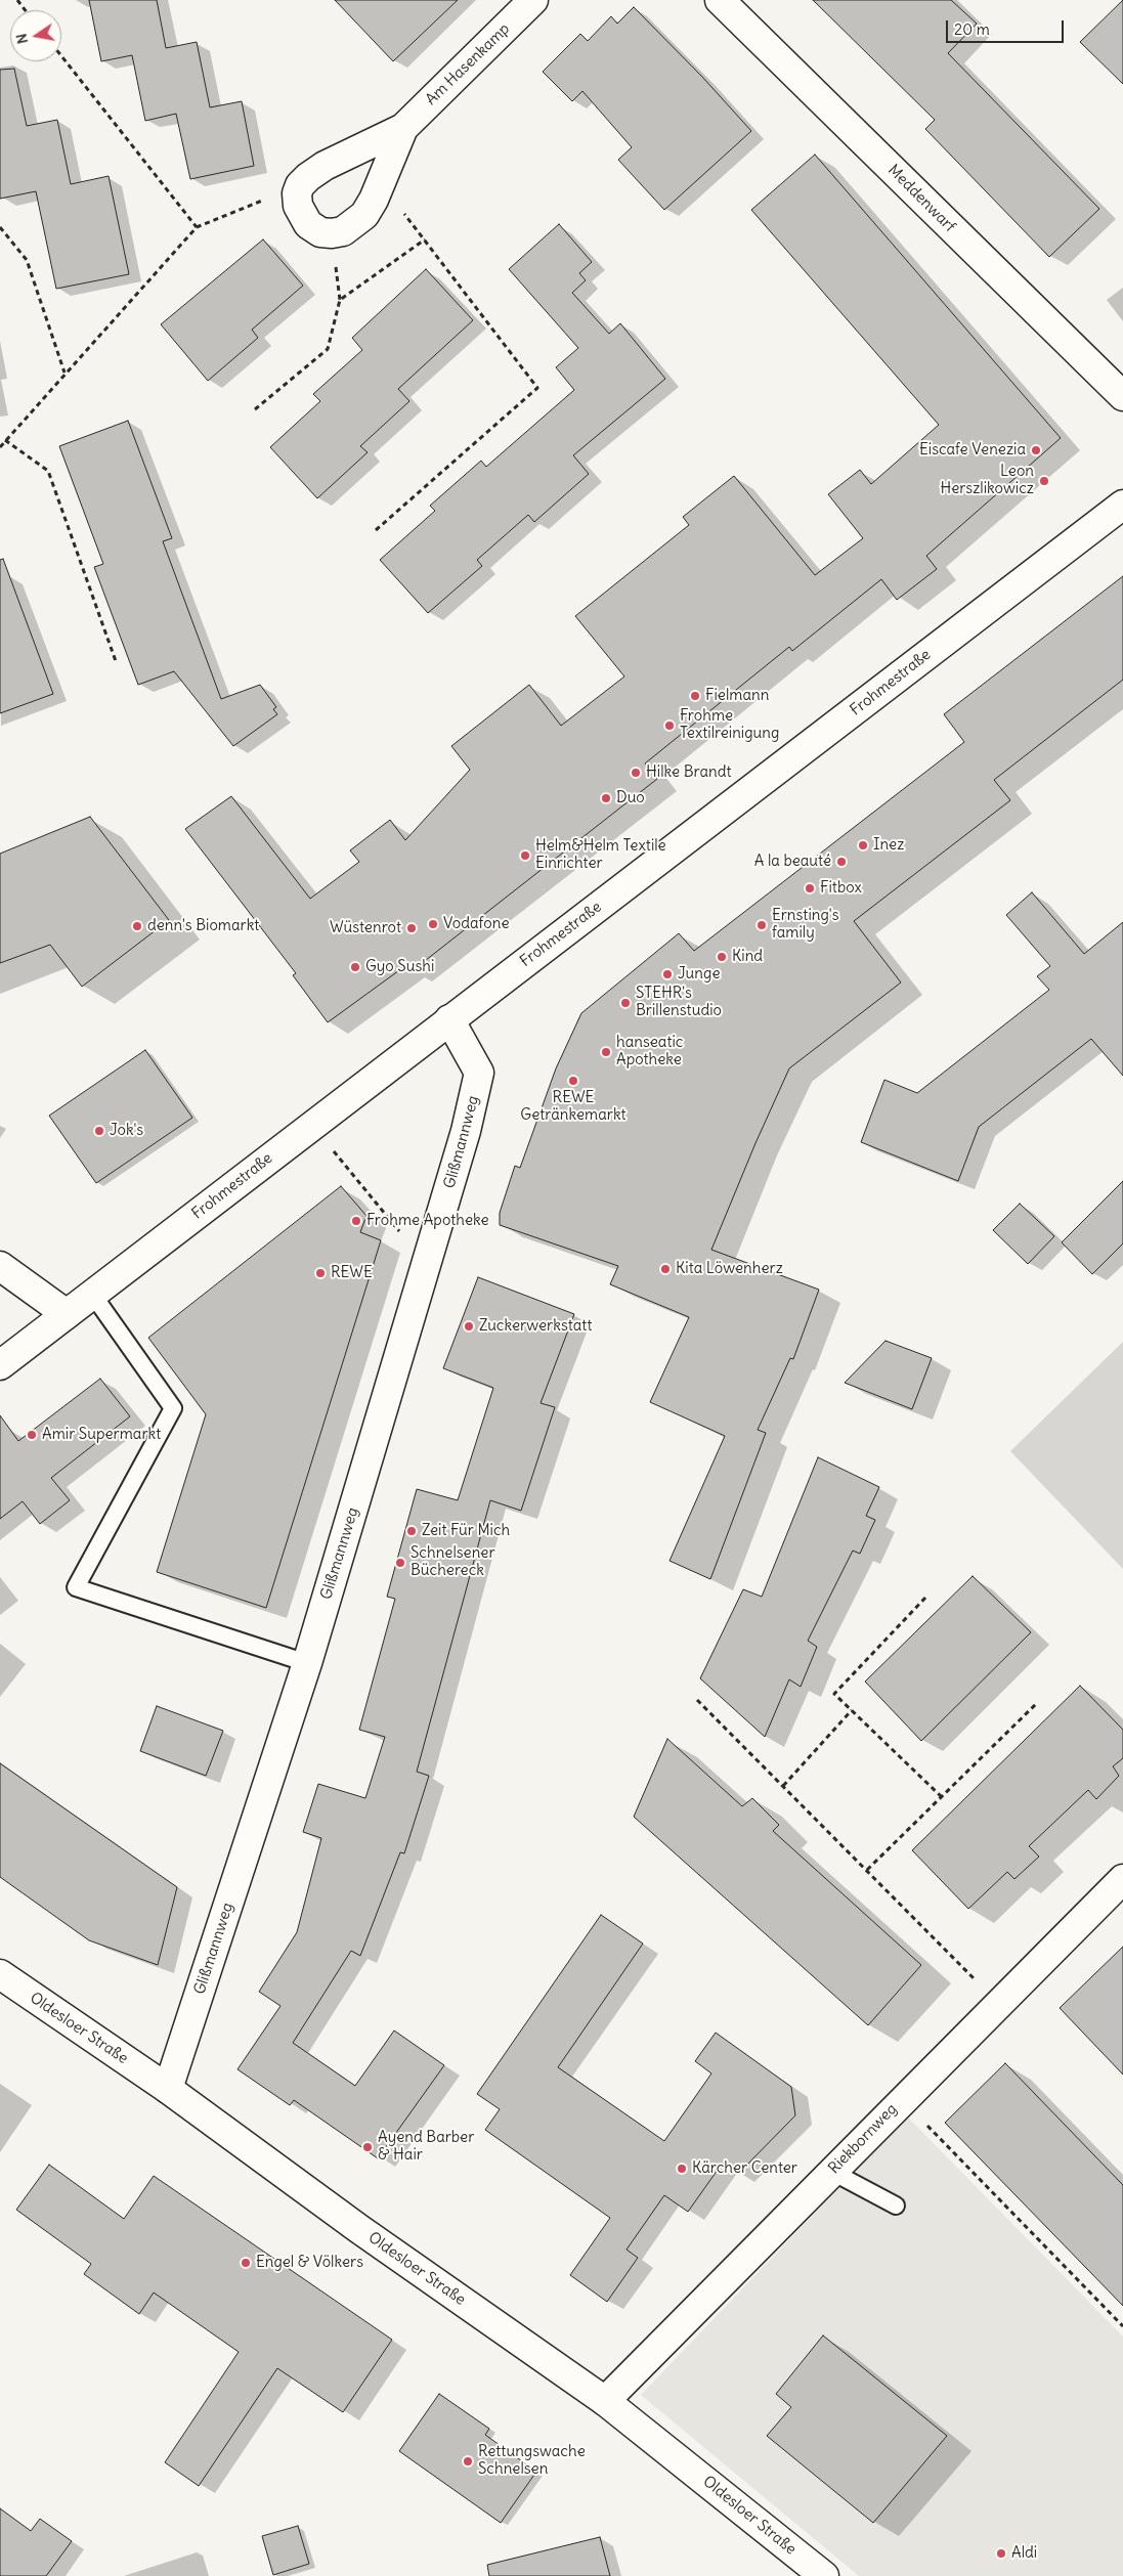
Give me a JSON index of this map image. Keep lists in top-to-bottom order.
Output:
{
  "streets": {
    "street": [
      "Am Hasenkamp",
      "Meddenwarf",
      "Frohmestraße",
      "Glißmannweg",
      "Oldesloer Straße",
      "Riekbornweg"
    ]
  },
  "crossings": [
    ["Frohmestraße", "Glißmannweg"],
    ["Glißmannweg", "Oldesloer Straße"],
    ["Oldesloer Straße", "Riekbornweg"]
  ],
  "places": [
    "Eiscafe Venezia",
    "Leon Herszlikowicz",
    "Fielmann",
    "Frohme Textilreinigung",
    "Hilke Brandt",
    "Duo",
    "Inez",
    "Helm&Helm Textile Einrichter",
    "A la beauté",
    "Fitbox",
    "Vodafone",
    "Ernsting's family",
    "denn's Biomarkt",
    "Wüstenrot",
    "Kind",
    "Gyo Sushi",
    "Junge",
    "STEHR's Brillenstudio",
    "hanseatic Apotheke",
    "REWE Getränkemarkt",
    "Jok's",
    "Frohme Apotheke",
    "Kita Löwenherz",
    "REWE",
    "Zuckerwerkstatt",
    "Amir Supermarkt",
    "Zeit Für Mich",
    "Schnelsener Büchereck",
    "Ayend Barber & Hair",
    "Kärcher Center",
    "Engel & Völkers",
    "Rettungswache Schnelsen",
    "Aldi"
  ],
  "scale_bar": "20 m",
  "north": "left"
}
